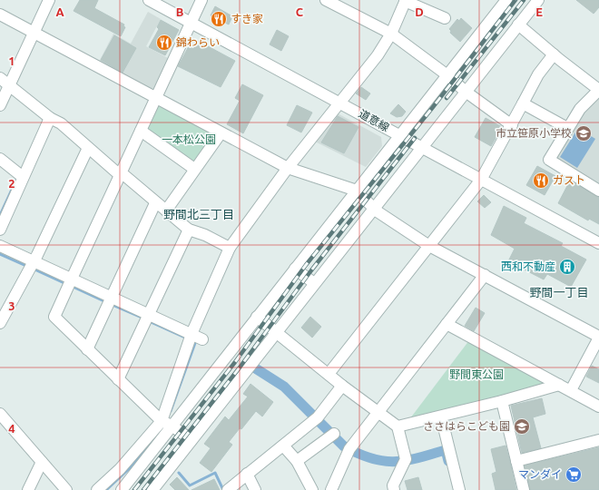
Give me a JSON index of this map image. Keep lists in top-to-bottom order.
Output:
{
  "streets": {
    "street": ["道意線"]
  },
  "districts": ["野間北三丁目", "野間一丁目"],
  "parks": ["一本松公園", "野間東公園"],
  "places": {
    "restaurant": ["すき家", "錦わらい", "ガスト"],
    "school or university": ["市立笹原小学校", "ささはらこども園"],
    "building": ["西和不動産"],
    "supermarket": ["マンダイ"]
  },
  "grid": {
    "columns": [
      "A",
      "B",
      "C",
      "D",
      "E"
    ],
    "rows": [
      "1",
      "2",
      "3",
      "4"
    ]
  }
}
